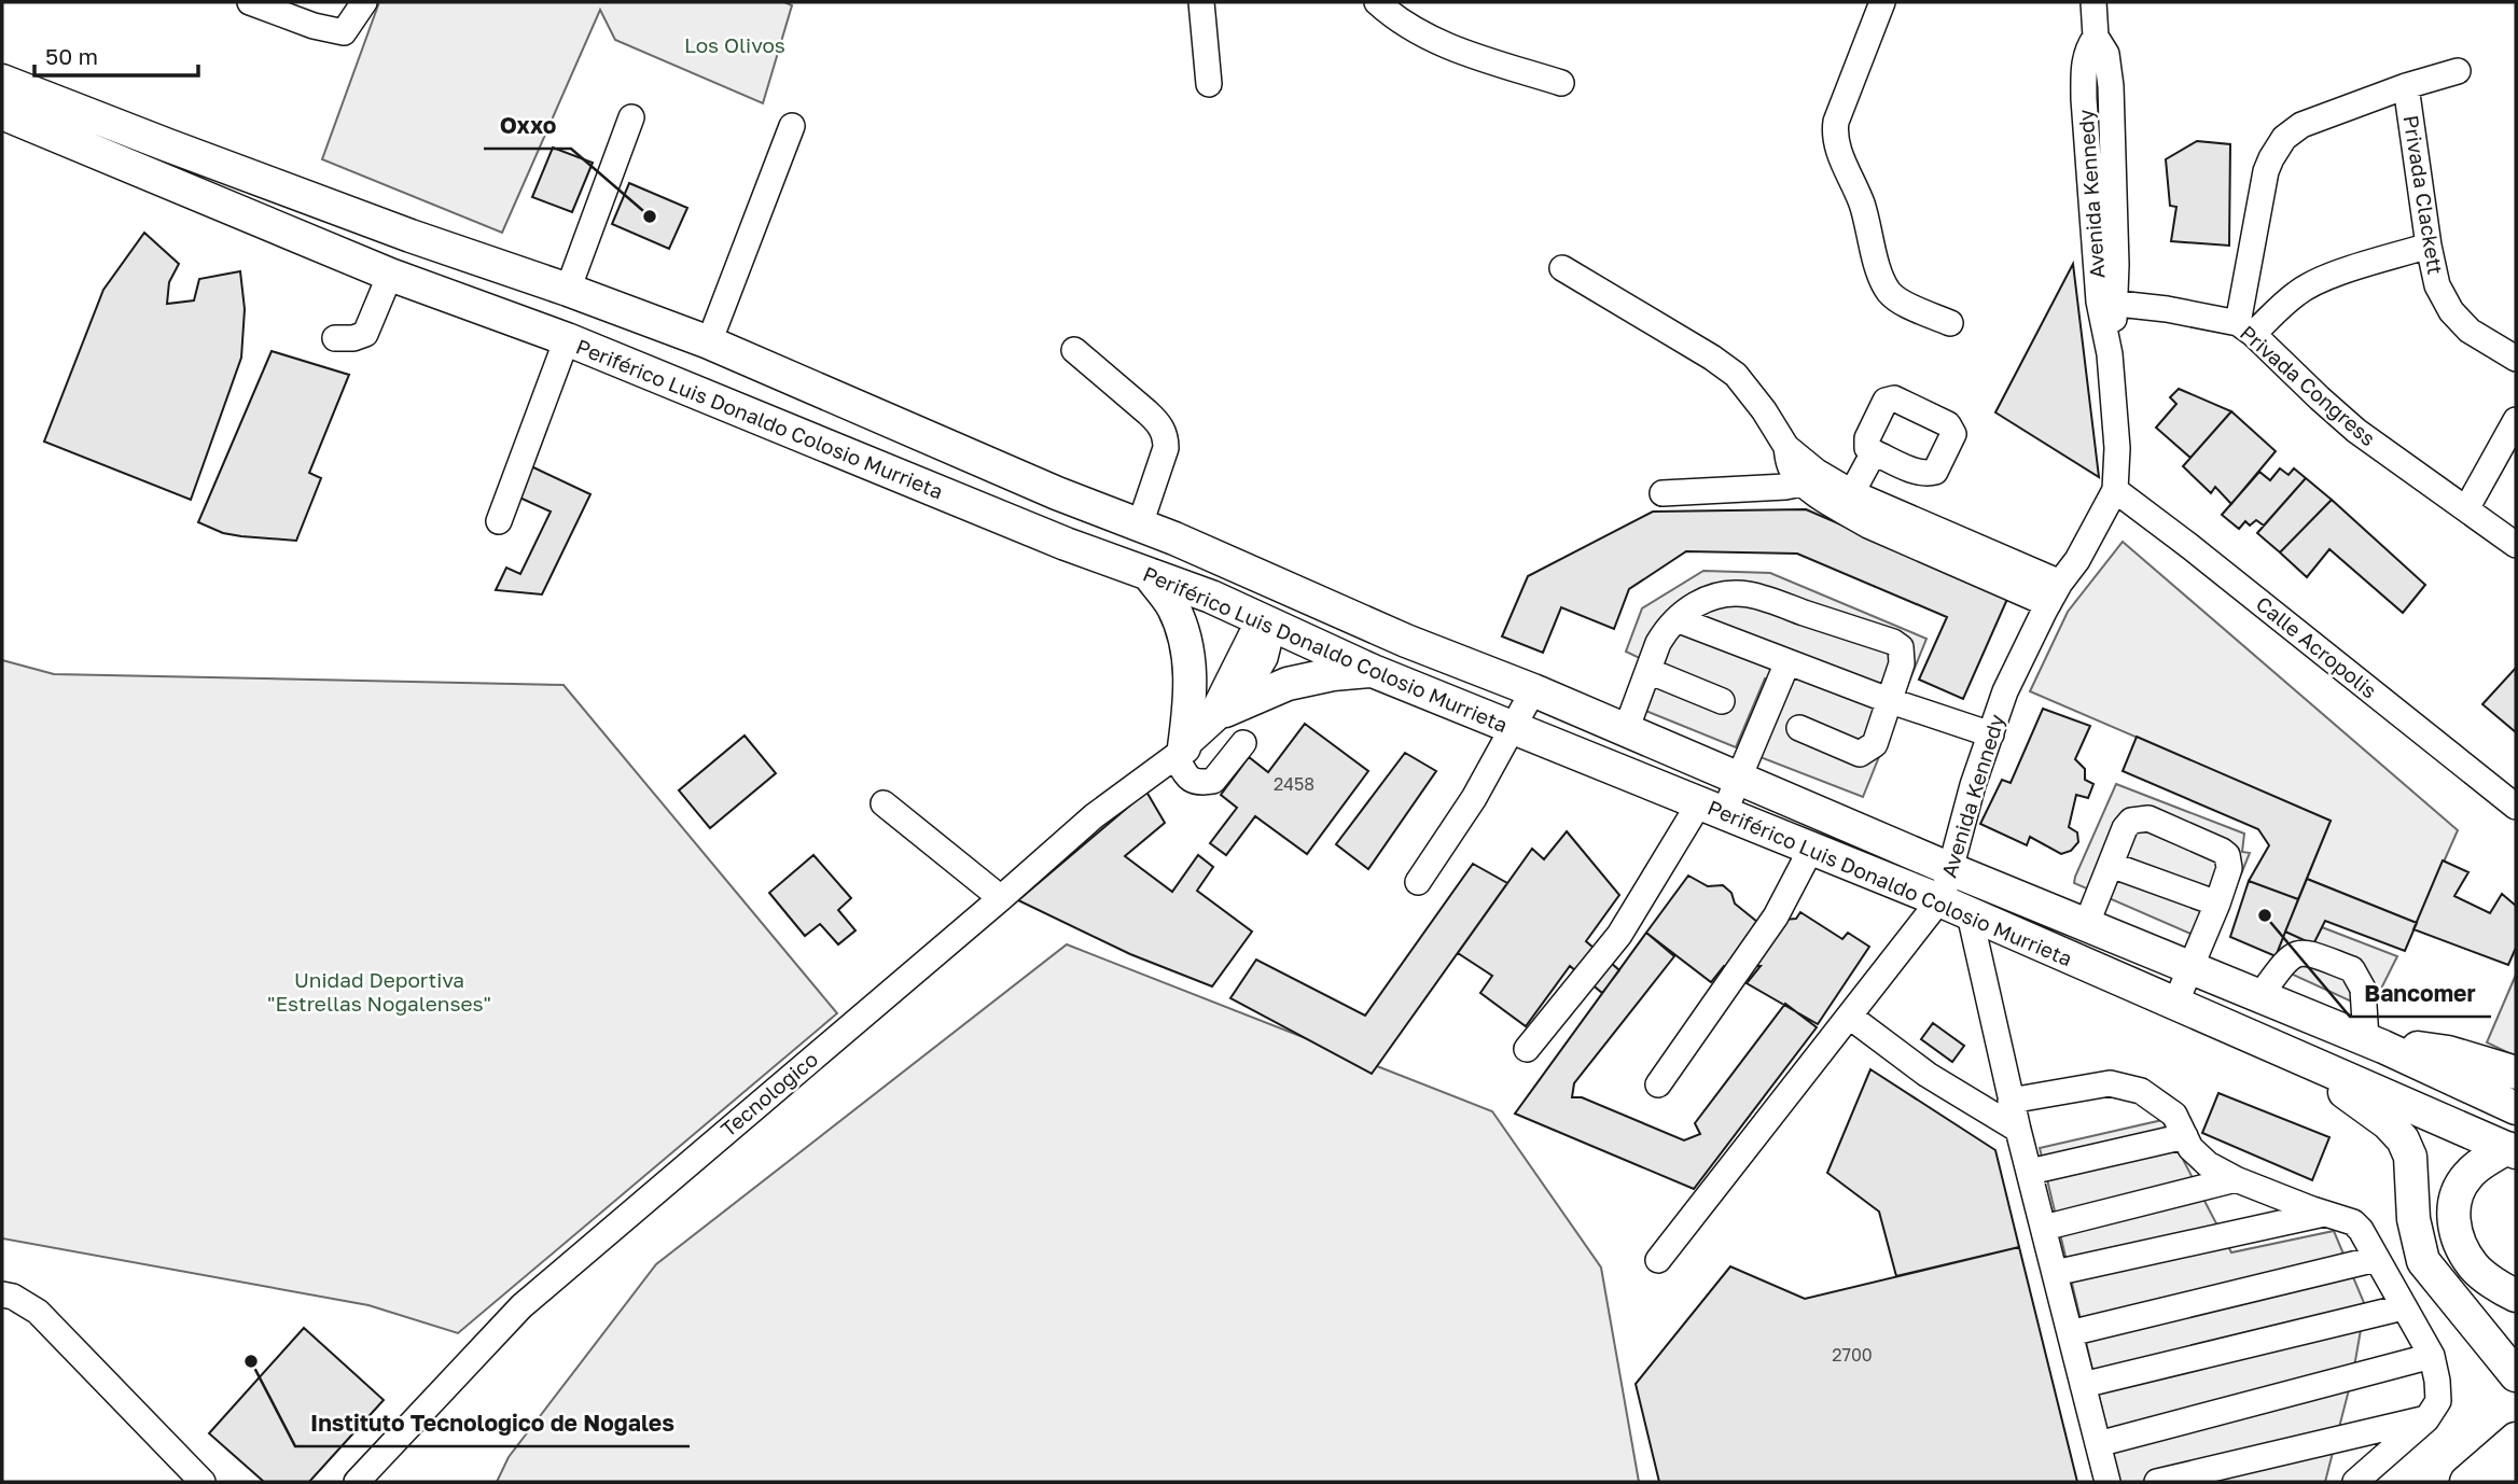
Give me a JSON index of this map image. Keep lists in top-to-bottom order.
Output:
{
  "streets": {
    "main road": ["Periférico Luis Donaldo Colosio Murrieta"],
    "street": [
      "Avenida Kennedy",
      "Privada Clackett",
      "Privada Congress",
      "Calle Acropolis",
      "Tecnologico"
    ]
  },
  "crossings": [
    ["Avenida Kennedy", "Privada Congress"],
    ["Avenida Kennedy", "Periférico Luis Donaldo Colosio Murrieta"],
    ["Avenida Kennedy", "Calle Acropolis"],
    ["Periférico Luis Donaldo Colosio Murrieta", "Tecnologico"]
  ],
  "parks": ["Los Olivos", "Unidad Deportiva \"Estrellas Nogalenses\""],
  "places": ["Oxxo", "Bancomer", "Instituto Tecnologico de Nogales"],
  "house_numbers": ["2458", "2700"],
  "scale_bar": "50 m"
}
